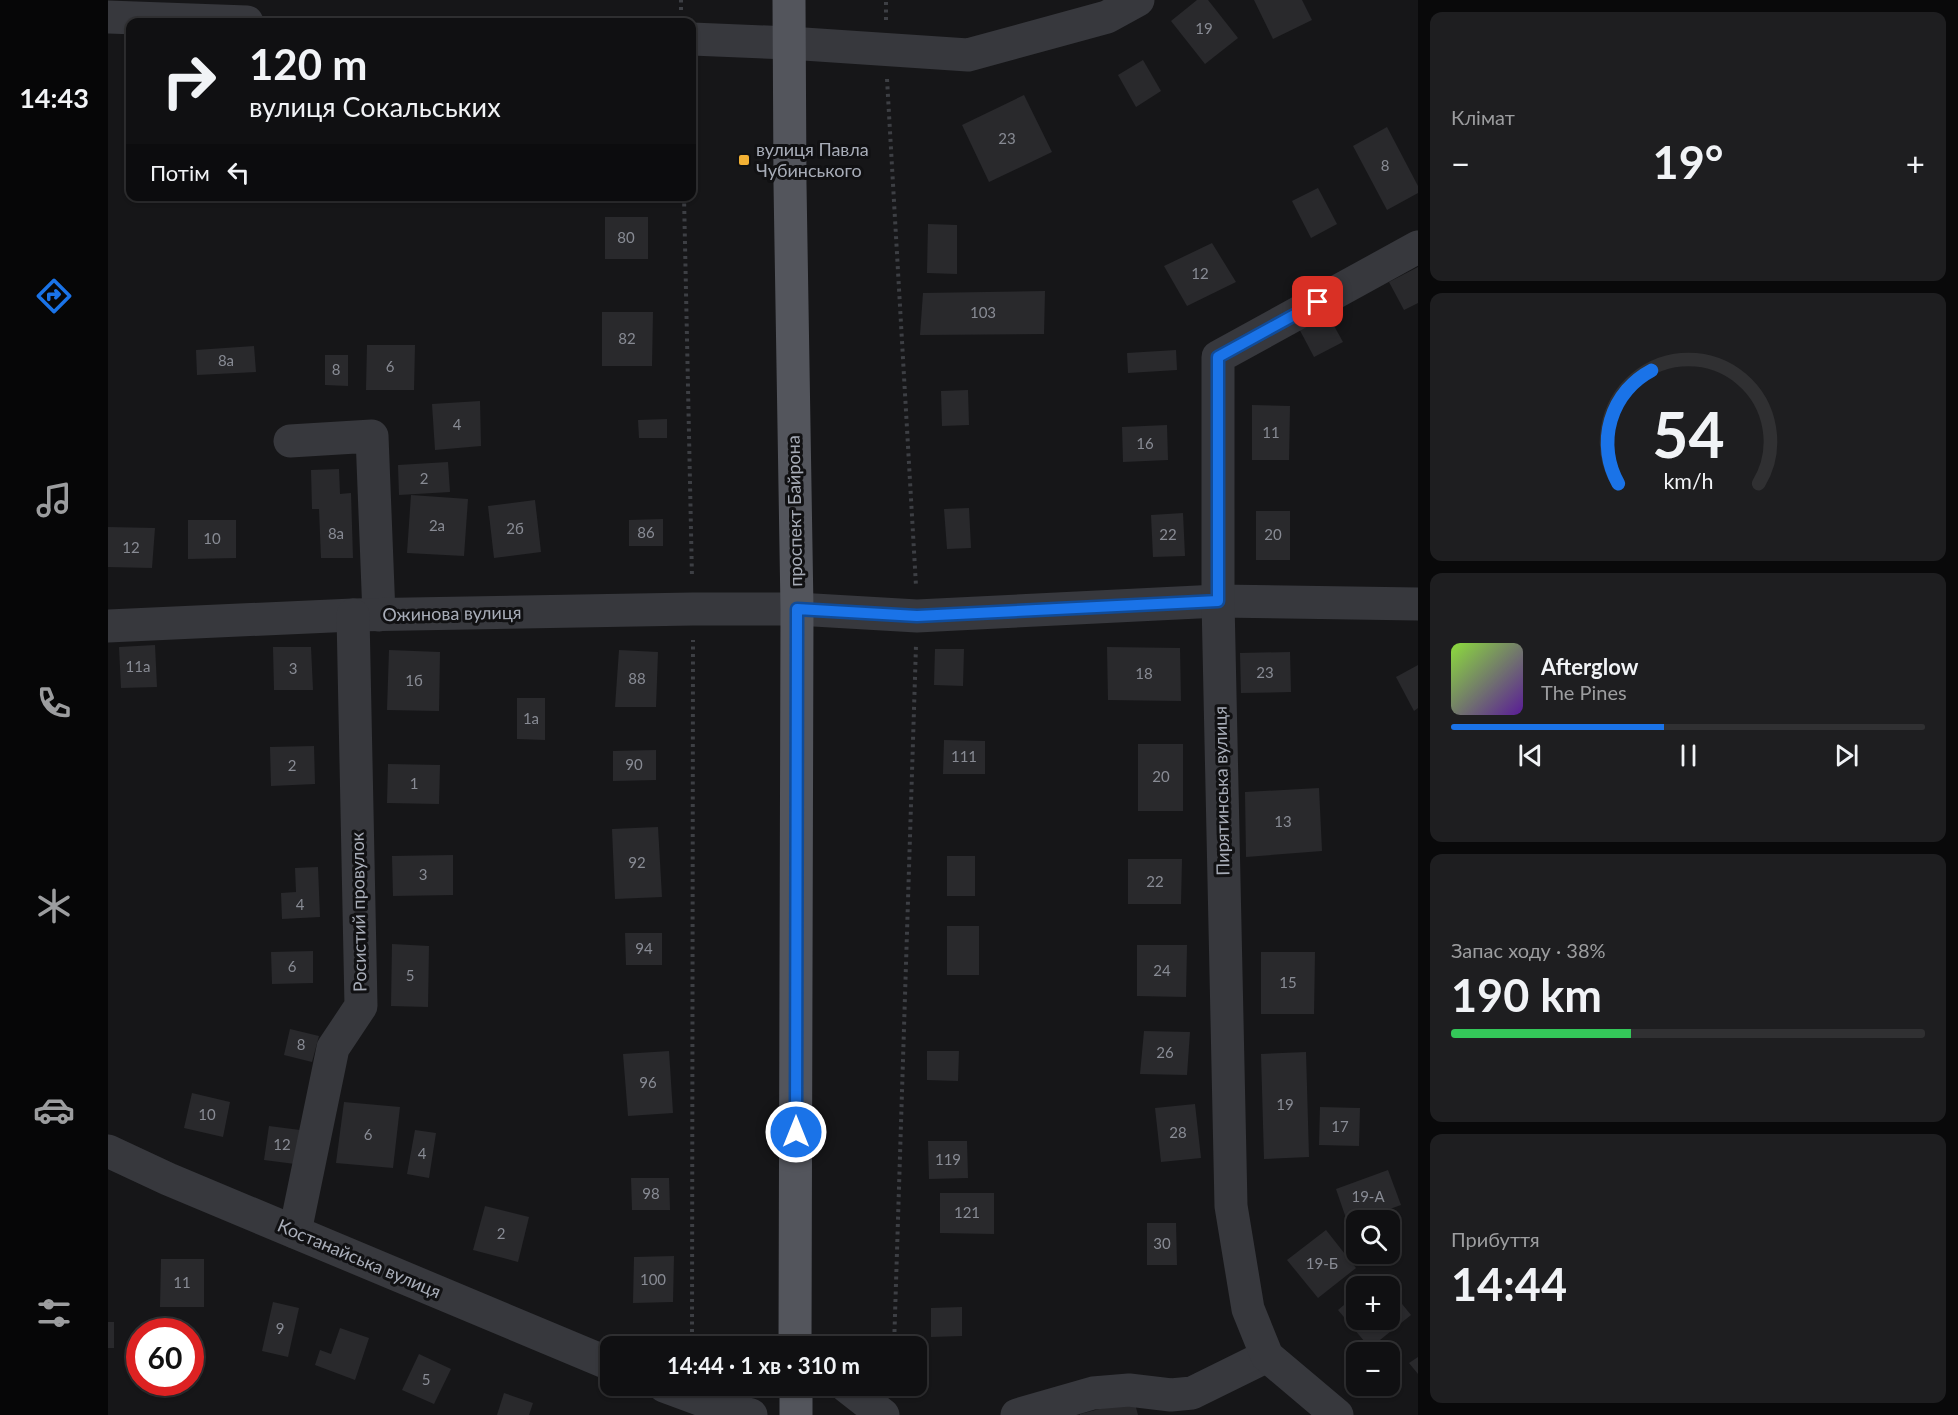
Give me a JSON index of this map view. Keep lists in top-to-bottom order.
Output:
{
  "streets": {
    "main road": ["проспект Байрона"],
    "street": [
      "Ожинова вулиця",
      "Пирятинська вулиця",
      "Росистий провулок",
      "Костанайська вулиця"
    ]
  },
  "crossings": [
    ["проспект Байрона", "Ожинова вулиця"],
    ["Ожинова вулиця", "Пирятинська вулиця"],
    ["Ожинова вулиця", "Росистий провулок"],
    ["Росистий провулок", "Костанайська вулиця"]
  ],
  "places": {
    "transit": ["вулиця Павла Чубинського"]
  },
  "house_numbers": [
    "19",
    "23",
    "8",
    "80",
    "12",
    "103",
    "82",
    "8а",
    "6",
    "8",
    "4",
    "11",
    "16",
    "2",
    "2а",
    "2б",
    "86",
    "8а",
    "22",
    "20",
    "10",
    "12",
    "11а",
    "3",
    "23",
    "18",
    "88",
    "1б",
    "1а",
    "111",
    "90",
    "2",
    "20",
    "1",
    "13",
    "92",
    "3",
    "22",
    "4",
    "94",
    "6",
    "24",
    "5",
    "15",
    "8",
    "26",
    "96",
    "19",
    "10",
    "17",
    "28",
    "6",
    "12",
    "4",
    "119",
    "98",
    "19-А",
    "121",
    "2",
    "30",
    "19-Б",
    "100",
    "11",
    "9",
    "5"
  ],
  "page": {
    "tabs": "14:43",
    "tile": [
      "Клімат",
      ["Запас ходу · 38%", "190 km"],
      ["Прибуття", "14:44"]
    ],
    "turn": ["120 m", "вулиця Сокальських"],
    "heat": ["−", "19°", "+"],
    "then": "Потім",
    "song": ["Afterglow", "The Pines"],
    "map_buttons": ["+", "−"],
    "limit": "60",
    "trip": "14:44 · 1 хв · 310 m",
    "gauge": ["54", "km/h"]
  }
}
